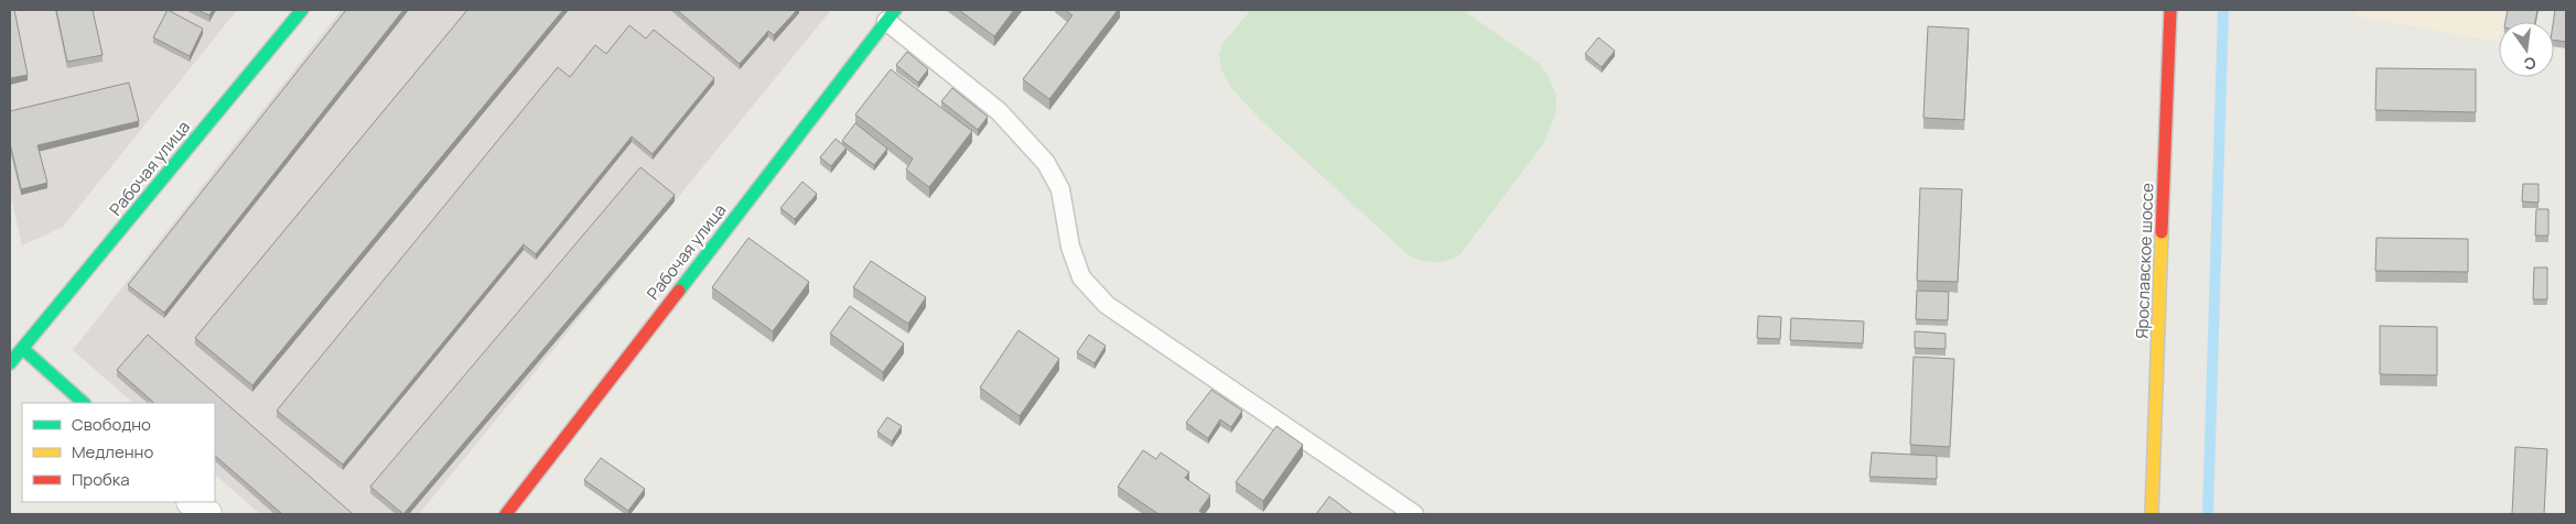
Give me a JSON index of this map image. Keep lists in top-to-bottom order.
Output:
{
  "streets": {
    "street": ["Рабочая улица", "Ярославское шоссе"]
  },
  "legend": ["Свободно", "Медленно", "Пробка"],
  "north": "bottom"
}
